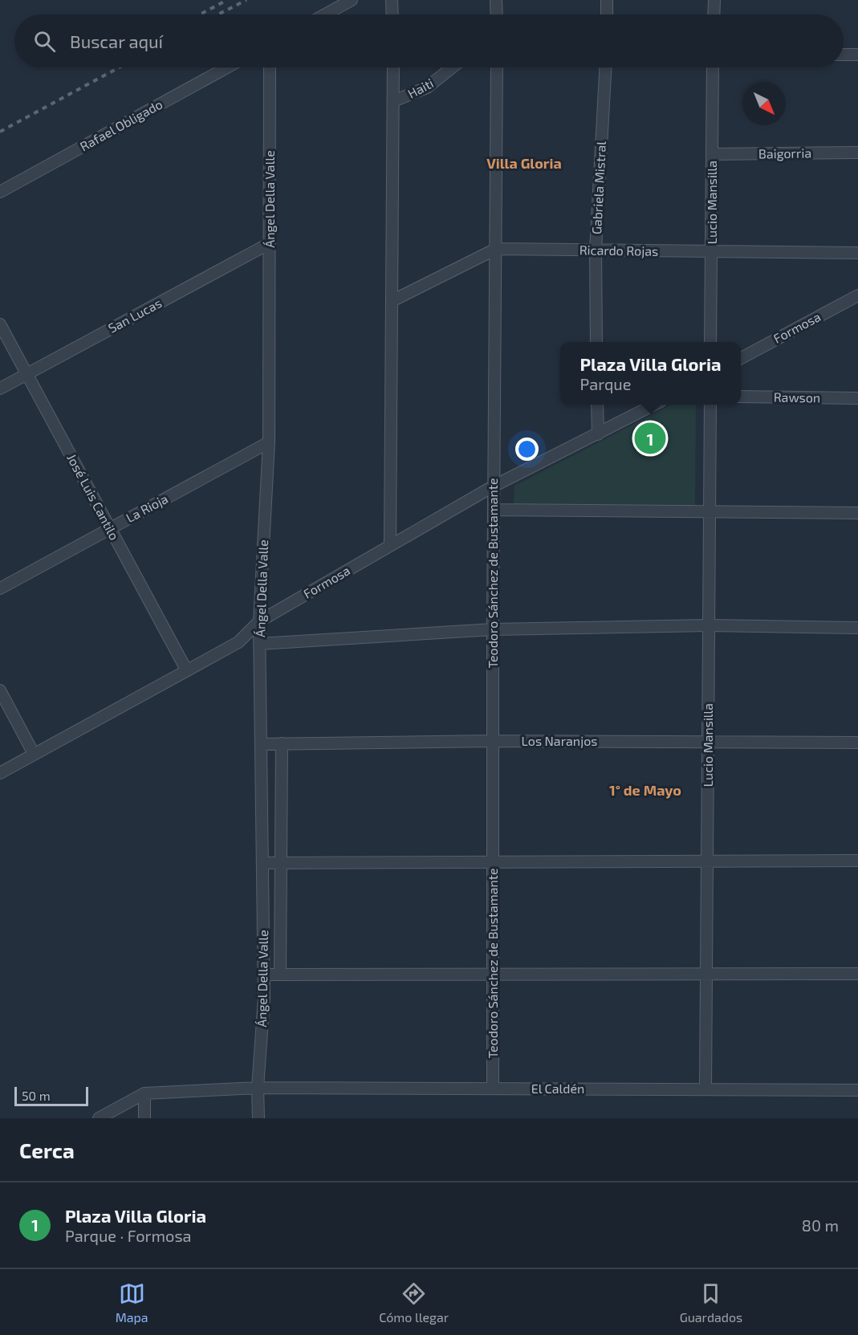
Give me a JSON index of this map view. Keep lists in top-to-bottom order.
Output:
{
  "streets": {
    "street": [
      "Haiti",
      "Rafael Obligado",
      "Baigorria",
      "Gabriela Mistral",
      "Ángel Della Valle",
      "Lucio Mansilla",
      "Ricardo Rojas",
      "San Lucas",
      "Formosa",
      "Rawson",
      "José Luis Cantilo",
      "La Rioja",
      "Teodoro Sánchez de Bustamante",
      "Los Naranjos",
      "El Caldén"
    ]
  },
  "crossings": [
    ["Baigorria", "Lucio Mansilla"],
    ["Gabriela Mistral", "Ricardo Rojas"],
    ["Ángel Della Valle", "San Lucas"],
    ["Ángel Della Valle", "Formosa"],
    ["Ángel Della Valle", "La Rioja"],
    ["Ángel Della Valle", "Los Naranjos"],
    ["Ángel Della Valle", "El Caldén"],
    ["Lucio Mansilla", "Ricardo Rojas"],
    ["Lucio Mansilla", "Los Naranjos"],
    ["Lucio Mansilla", "El Caldén"],
    ["Ricardo Rojas", "Teodoro Sánchez de Bustamante"],
    ["San Lucas", "José Luis Cantilo"],
    ["Formosa", "José Luis Cantilo"],
    ["Formosa", "Teodoro Sánchez de Bustamante"],
    ["José Luis Cantilo", "La Rioja"],
    ["Teodoro Sánchez de Bustamante", "Los Naranjos"],
    ["Teodoro Sánchez de Bustamante", "El Caldén"]
  ],
  "districts": ["Villa Gloria", "1° de Mayo"],
  "scale_bar": "50 m",
  "north": "bottom right",
  "page": {
    "search": "Buscar aquí",
    "popup": ["Plaza Villa Gloria", "Parque"],
    "pins": "1",
    "scale": "50 m",
    "heading": "Cerca",
    "list": [
      {
        "mark": "1",
        "name": "Plaza Villa Gloria",
        "note": "Parque · Formosa",
        "value": "80 m"
      }
    ],
    "nav": ["Mapa", "Cómo llegar", "Guardados"]
  }
}
